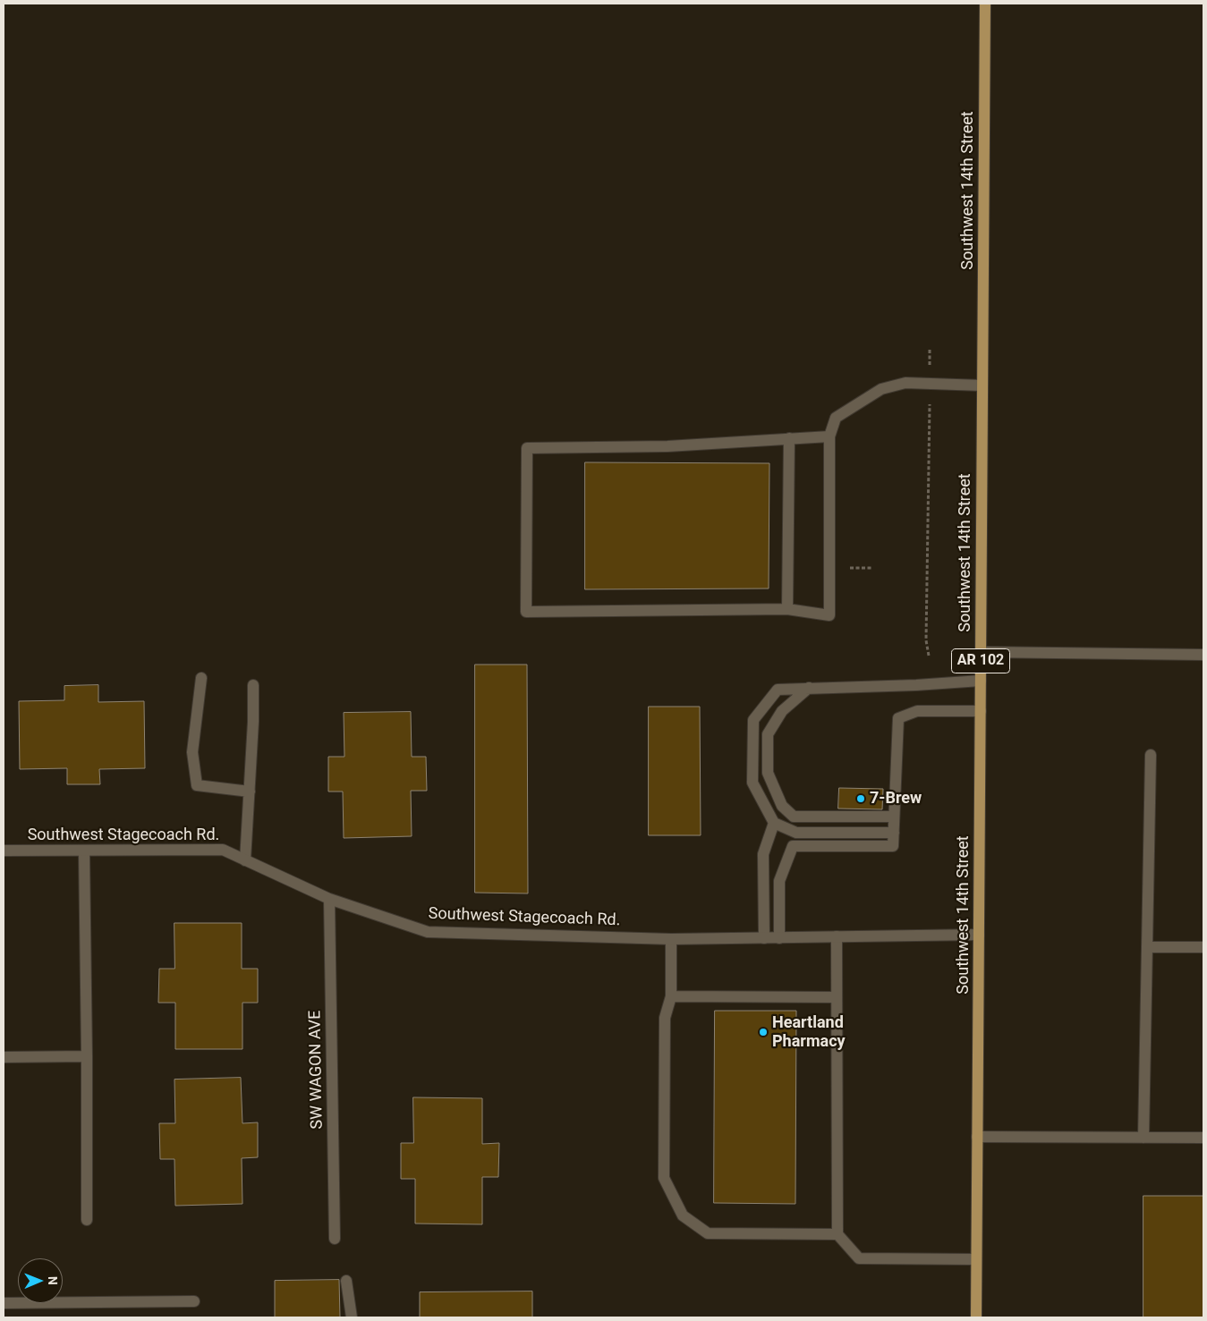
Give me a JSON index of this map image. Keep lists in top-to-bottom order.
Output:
{
  "streets": {
    "main road": ["Southwest 14th Street", "AR 102"],
    "street": ["Southwest Stagecoach Rd.", "SW WAGON AVE"]
  },
  "crossings": [
    ["Southwest 14th Street", "Southwest Stagecoach Rd."],
    ["Southwest Stagecoach Rd.", "SW WAGON AVE"]
  ],
  "places": ["7-Brew", "Heartland Pharmacy"],
  "north": "right"
}
